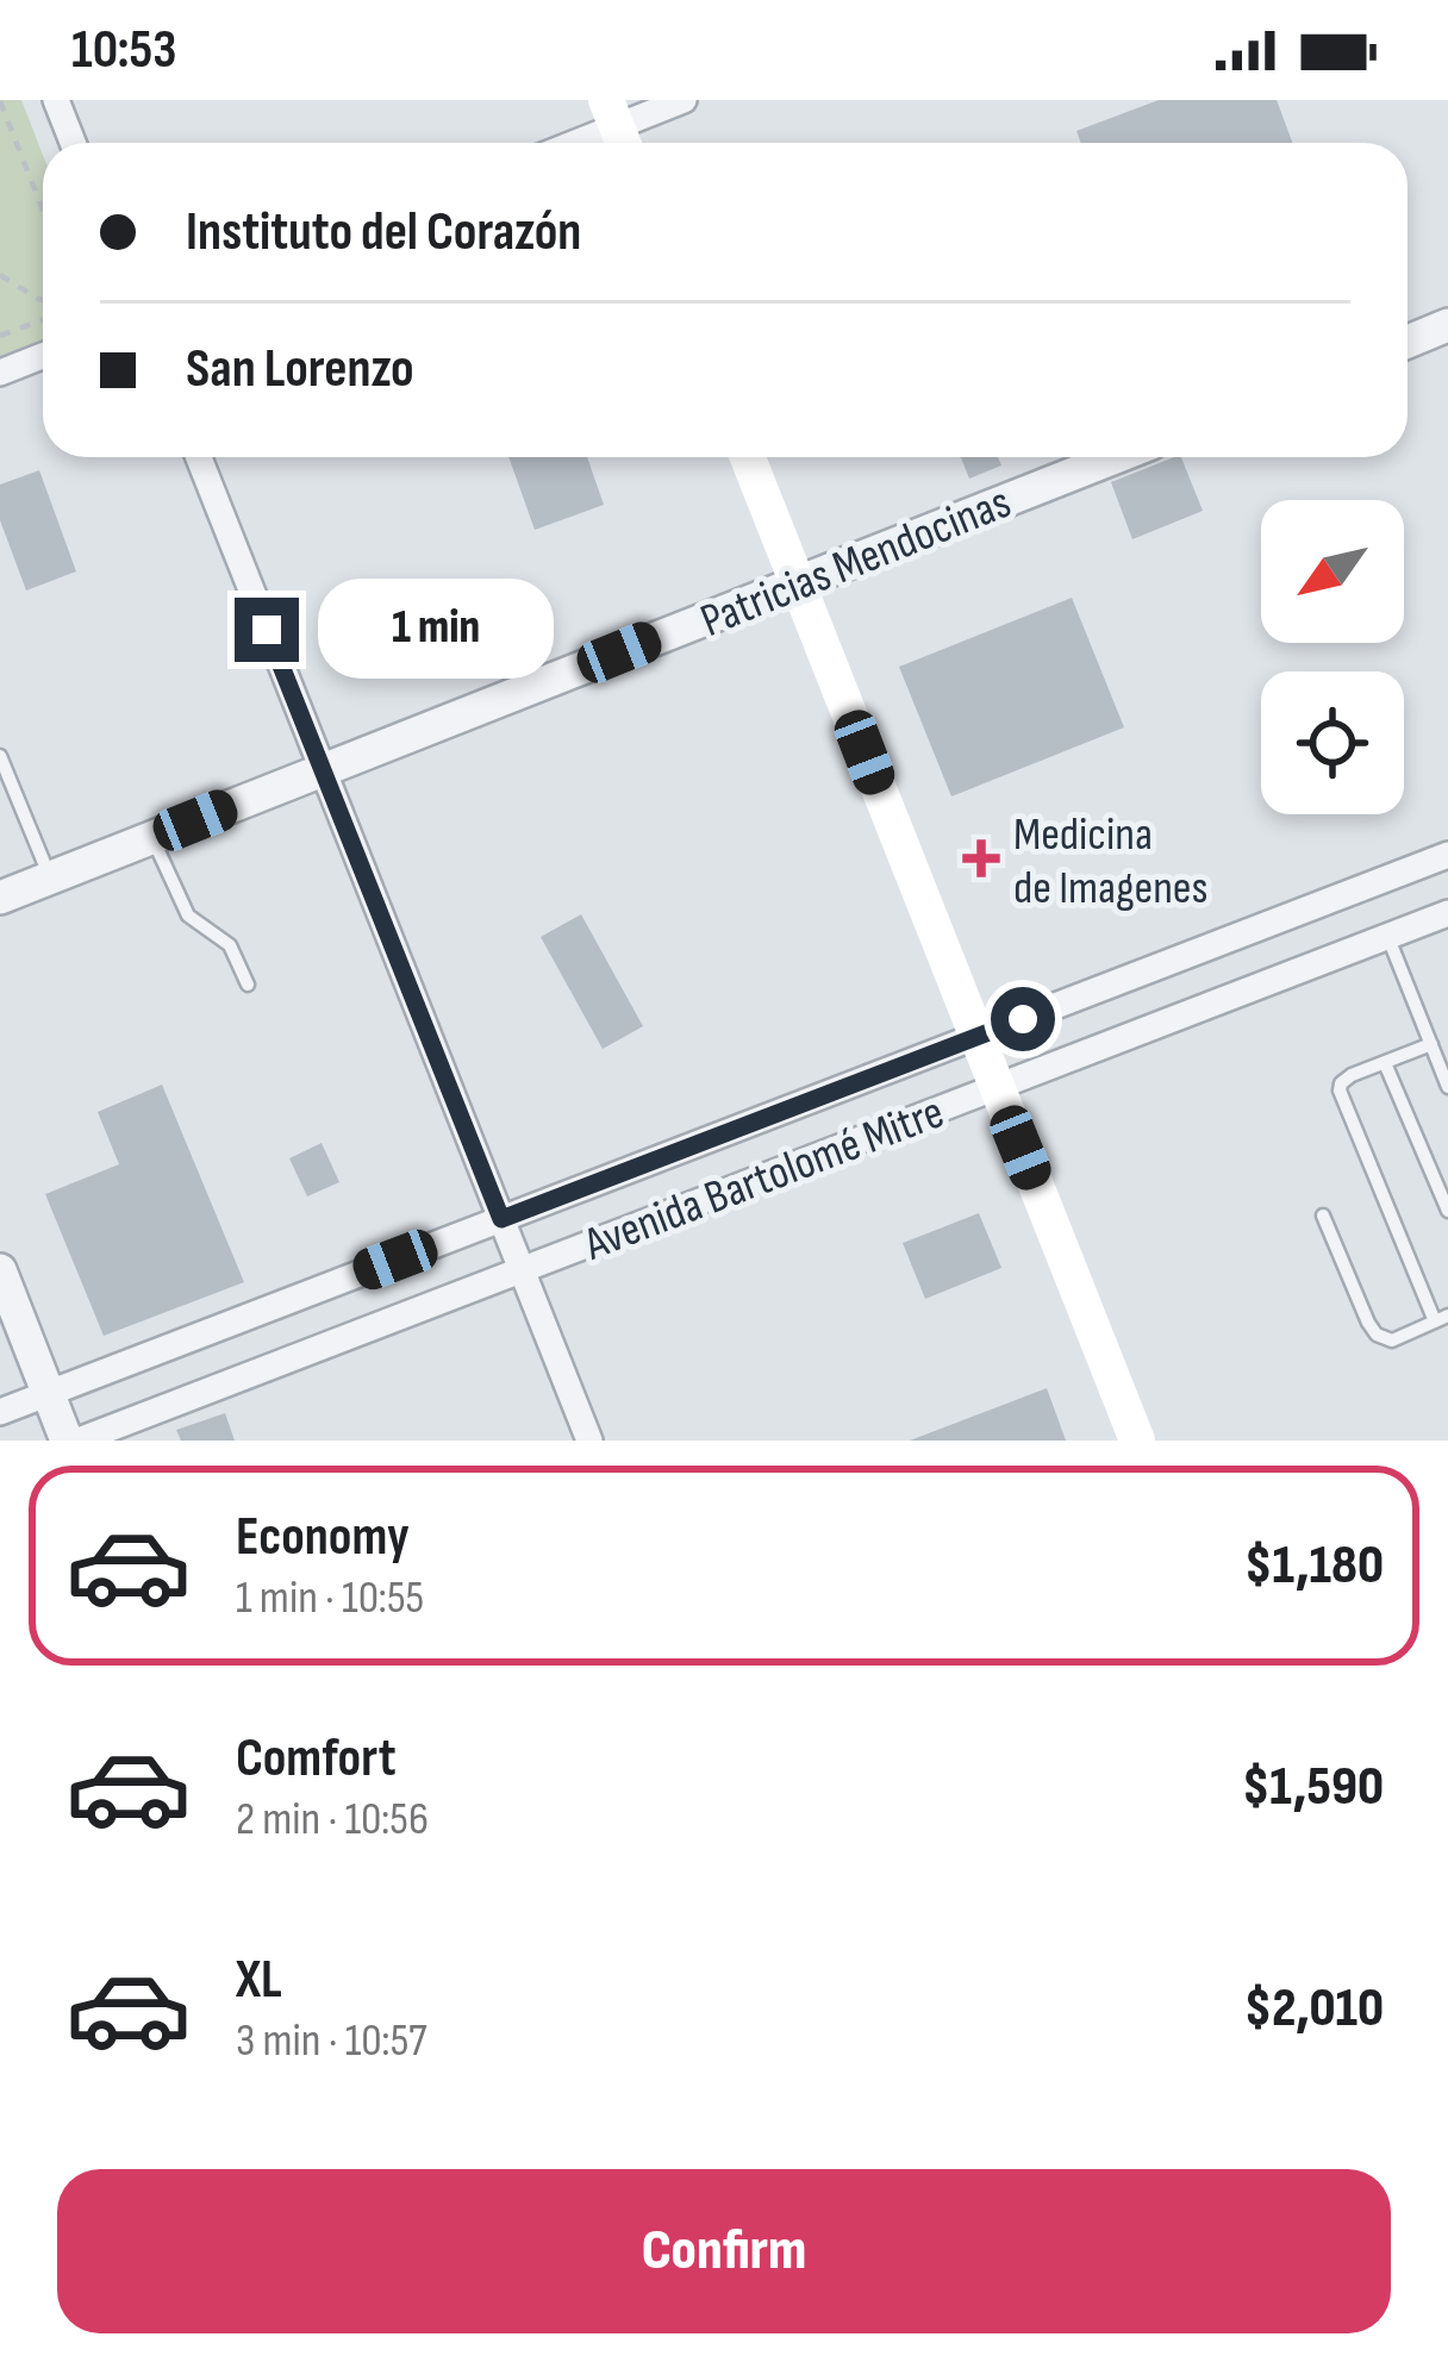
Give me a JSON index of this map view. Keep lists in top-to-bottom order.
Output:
{
  "streets": {
    "street": ["Patricias Mendocinas", "Avenida Bartolomé Mitre"]
  },
  "places": {
    "health": ["Medicina de Imagenes"]
  },
  "north": "bottom left",
  "page": {
    "status": "10:53",
    "banner": ["Instituto del Corazón", "San Lorenzo"],
    "bubble": "1 min",
    "list": [
      {
        "name": "Economy",
        "note": "1 min · 10:55",
        "value": "$1,180"
      },
      {
        "name": "Comfort",
        "note": "2 min · 10:56",
        "value": "$1,590"
      },
      {
        "name": "XL",
        "note": "3 min · 10:57",
        "value": "$2,010"
      }
    ],
    "buttons": "Confirm"
  }
}
